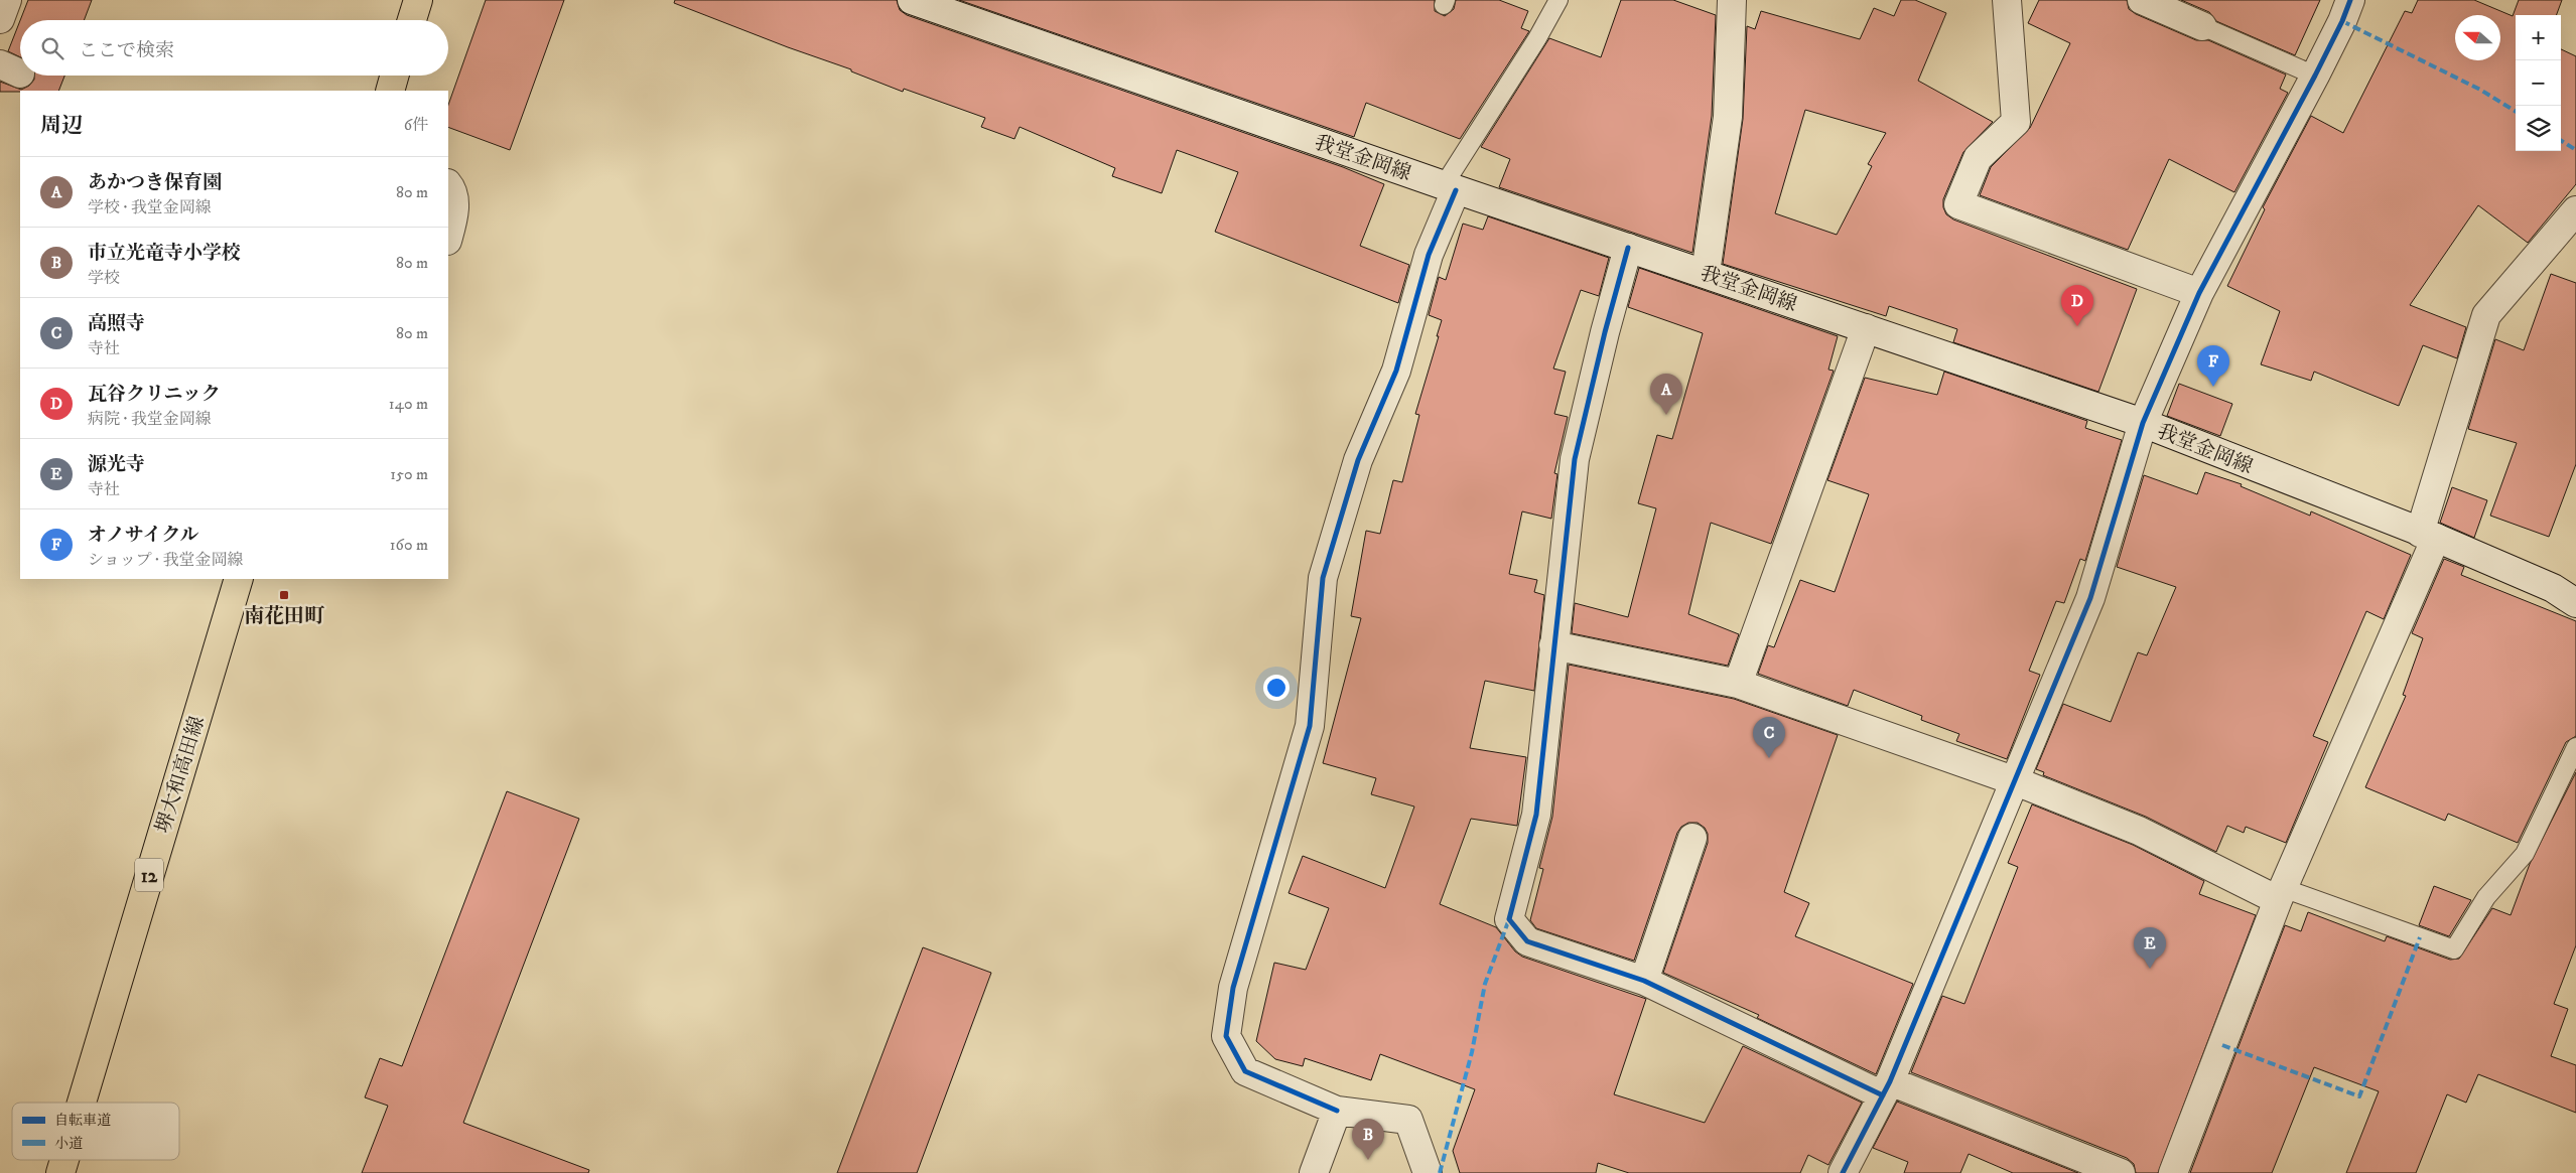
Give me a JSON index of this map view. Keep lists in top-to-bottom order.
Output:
{
  "streets": {
    "main road": ["堺大和高田線", "12"],
    "street": ["我堂金岡線"]
  },
  "places": {
    "transit": ["南花田町"]
  },
  "legend": ["自転車道", "小道"],
  "north": "left",
  "page": {
    "map_buttons": ["+", "−"],
    "search": "ここで検索",
    "heading": ["周辺", "6件"],
    "list": [
      {
        "mark": "A",
        "name": "あかつき保育園",
        "note": "学校 · 我堂金岡線",
        "value": "80 m"
      },
      {
        "mark": "B",
        "name": "市立光竜寺小学校",
        "note": "学校",
        "value": "80 m"
      },
      {
        "mark": "C",
        "name": "高照寺",
        "note": "寺社",
        "value": "80 m"
      },
      {
        "mark": "D",
        "name": "瓦谷クリニック",
        "note": "病院 · 我堂金岡線",
        "value": "140 m"
      },
      {
        "mark": "E",
        "name": "源光寺",
        "note": "寺社",
        "value": "150 m"
      },
      {
        "mark": "F",
        "name": "オノサイクル",
        "note": "ショップ · 我堂金岡線",
        "value": "160 m"
      }
    ],
    "pins": [
      "D",
      "F",
      "A",
      "C",
      "E",
      "B"
    ]
  }
}
